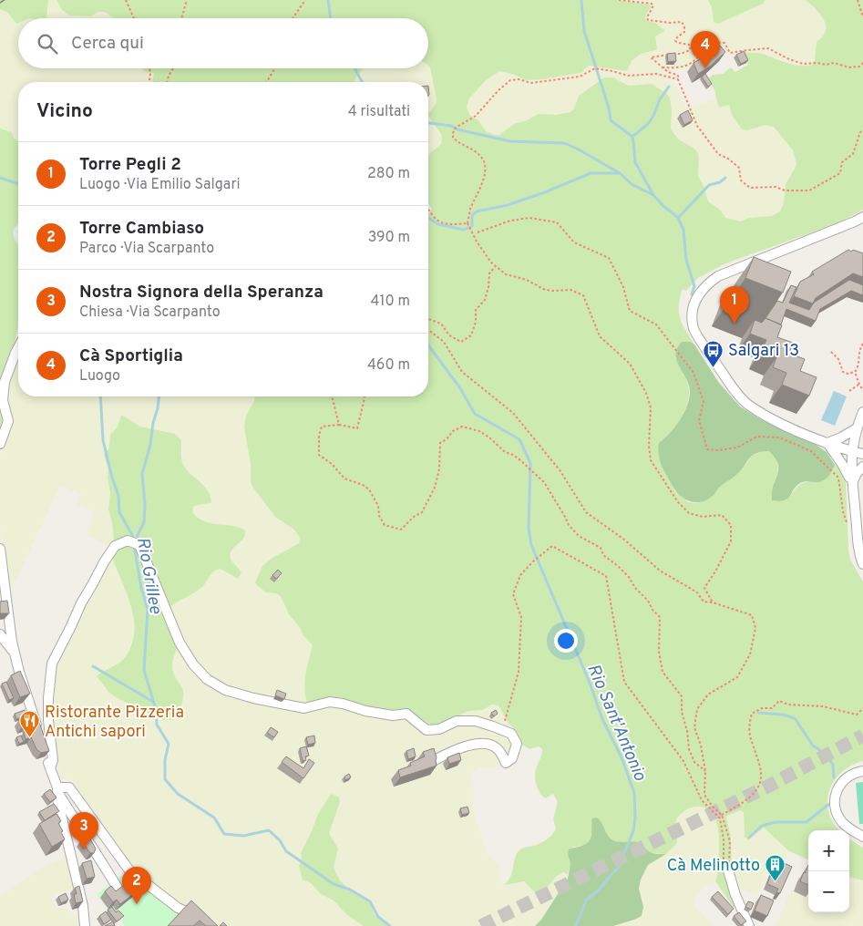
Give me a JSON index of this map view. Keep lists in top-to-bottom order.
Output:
{
  "water": ["Rio Grillee", "Rio Sant'Antonio"],
  "places": {
    "bus stop": ["Salgari 13"],
    "restaurant": ["Ristorante Pizzeria Antichi sapori"],
    "building": ["Cà Melinotto"]
  },
  "page": {
    "search": "Cerca qui",
    "pins": [
      "4",
      "1",
      "3",
      "2"
    ],
    "heading": ["Vicino", "4 risultati"],
    "list": [
      {
        "mark": "1",
        "name": "Torre Pegli 2",
        "note": "Luogo · Via Emilio Salgari",
        "value": "280 m"
      },
      {
        "mark": "2",
        "name": "Torre Cambiaso",
        "note": "Parco · Via Scarpanto",
        "value": "390 m"
      },
      {
        "mark": "3",
        "name": "Nostra Signora della Speranza",
        "note": "Chiesa · Via Scarpanto",
        "value": "410 m"
      },
      {
        "mark": "4",
        "name": "Cà Sportiglia",
        "note": "Luogo",
        "value": "460 m"
      }
    ],
    "map_buttons": ["+", "−"]
  }
}
